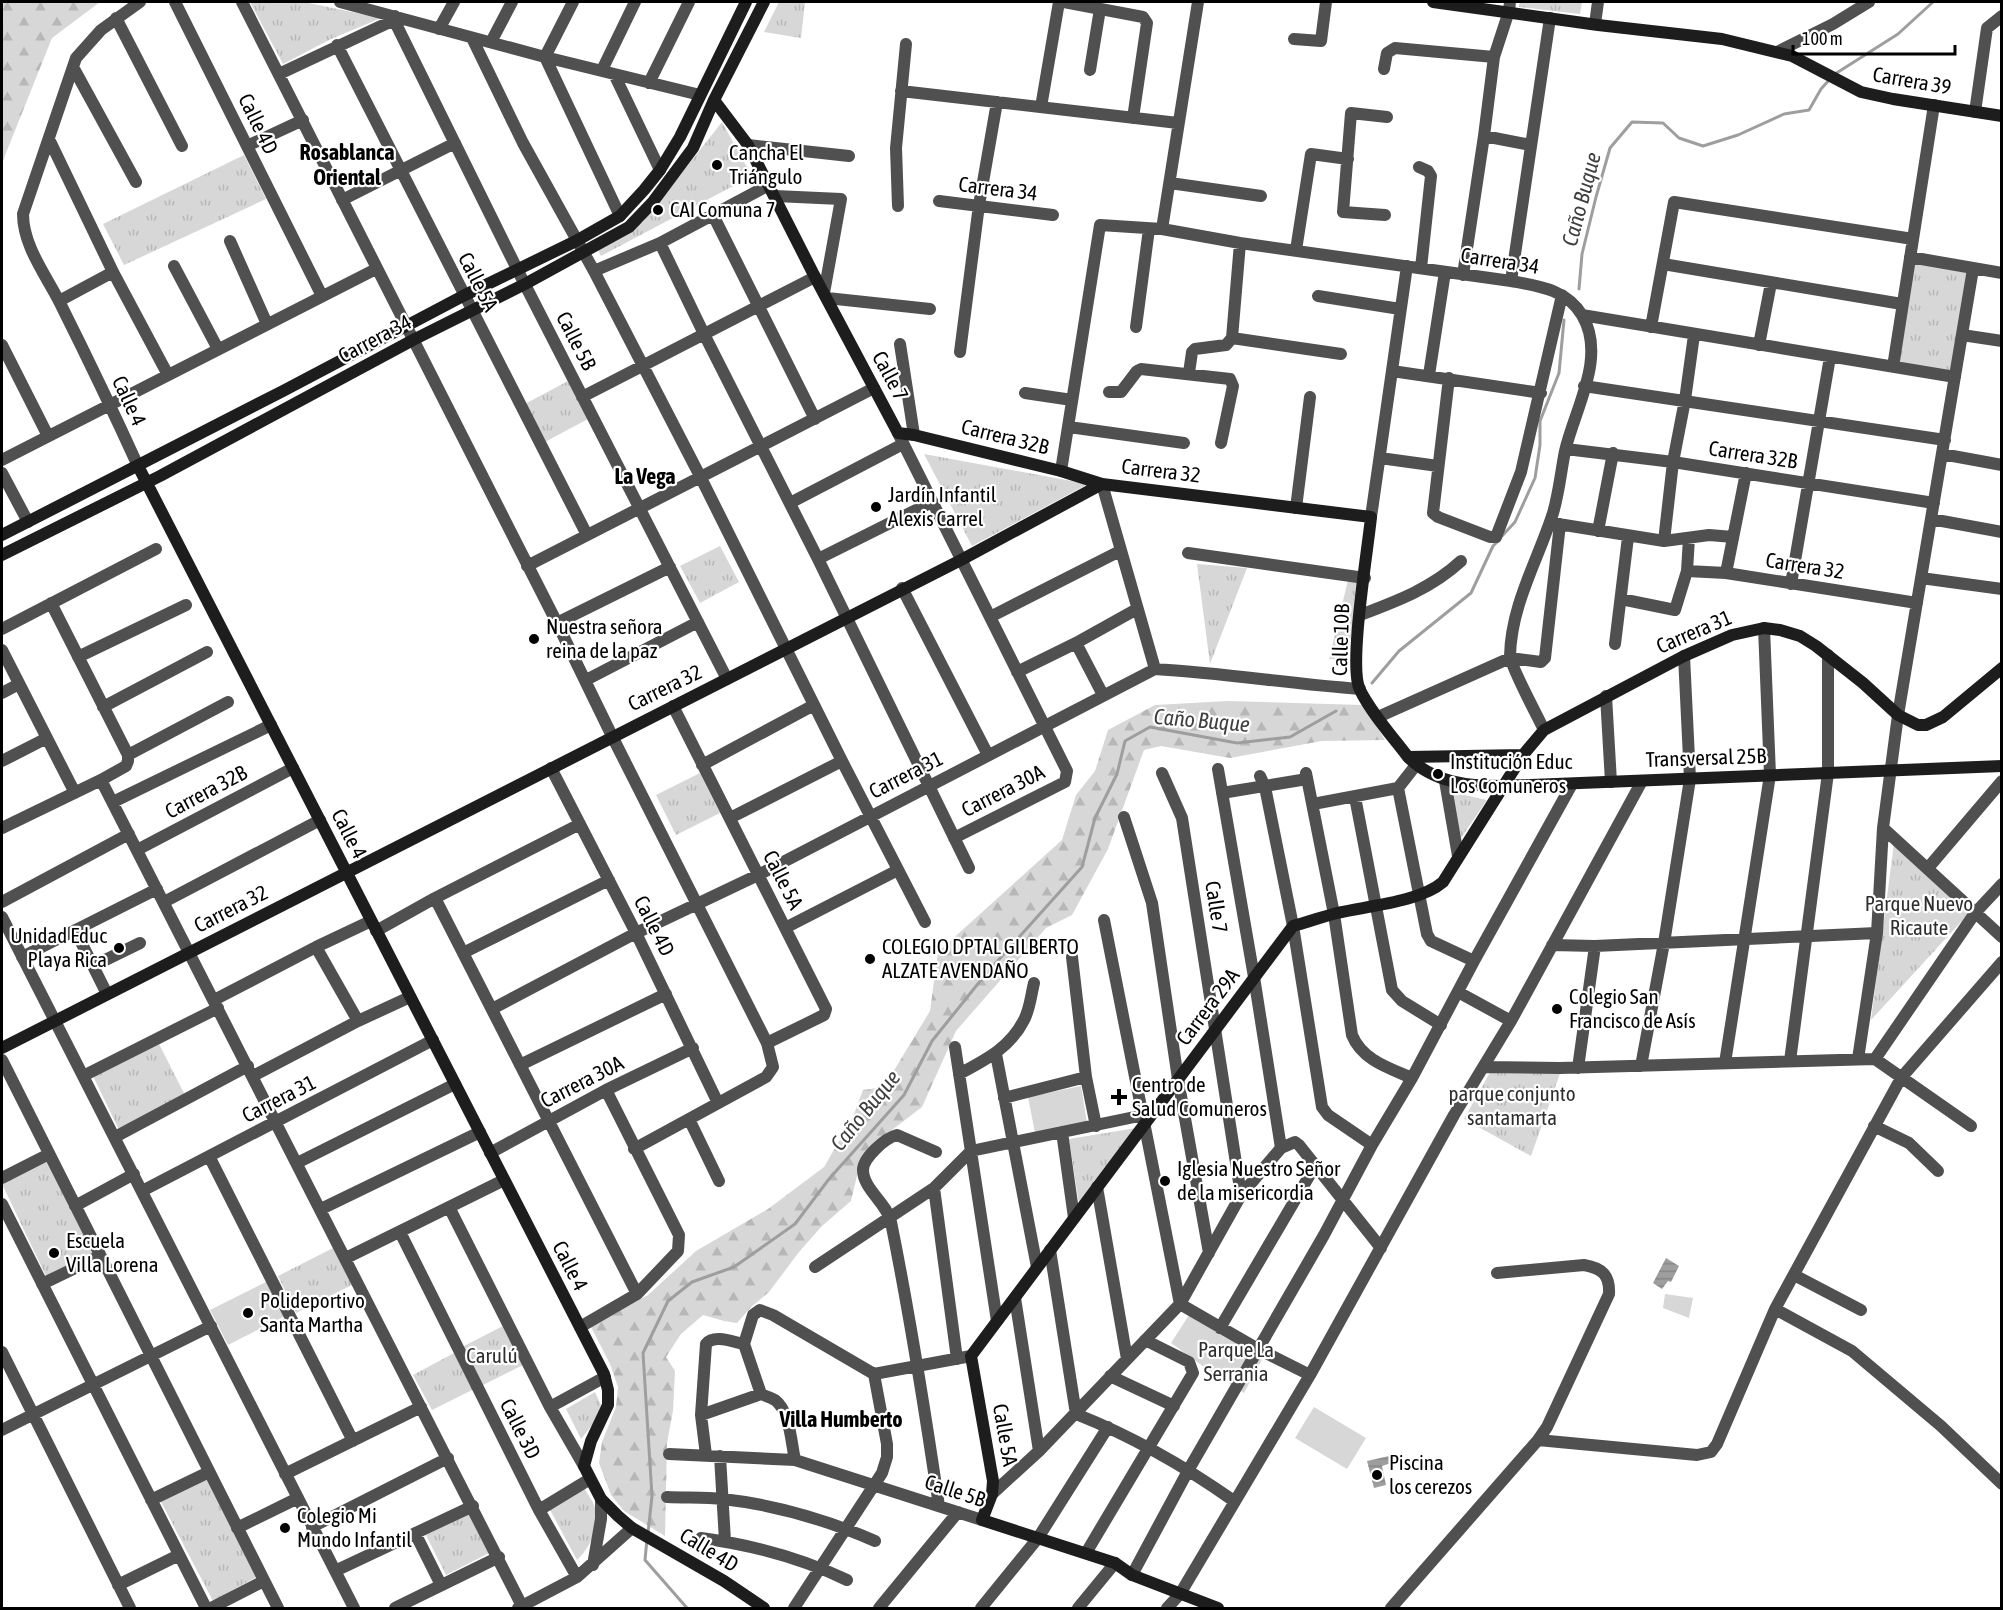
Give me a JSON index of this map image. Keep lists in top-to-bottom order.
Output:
{
  "streets": {
    "street": [
      "Carrera 39",
      "Calle 4D",
      "Carrera 34",
      "Calle 5A",
      "Calle 5B",
      "Calle 7",
      "Calle 4",
      "Carrera 32B",
      "Carrera 32",
      "Carrera 31",
      "Calle 10B",
      "Transversal 25B",
      "Carrera 30A",
      "Carrera 29A",
      "Calle 3D"
    ]
  },
  "crossings": [
    ["Calle 4D", "Carrera 32"],
    ["Calle 4D", "Carrera 31"],
    ["Calle 4D", "Carrera 30A"],
    ["Carrera 34", "Calle 5A"],
    ["Carrera 34", "Calle 5B"],
    ["Carrera 34", "Calle 7"],
    ["Carrera 34", "Calle 4"],
    ["Carrera 34", "Calle 10B"],
    ["Calle 5A", "Calle 5B"],
    ["Calle 5A", "Carrera 32"],
    ["Calle 5A", "Carrera 31"],
    ["Calle 5A", "Carrera 29A"],
    ["Calle 5B", "Carrera 32"],
    ["Calle 7", "Carrera 32B"],
    ["Calle 7", "Carrera 32"],
    ["Calle 7", "Carrera 31"],
    ["Calle 7", "Carrera 30A"],
    ["Calle 7", "Carrera 29A"],
    ["Calle 4", "Carrera 32B"],
    ["Calle 4", "Carrera 32"],
    ["Calle 4", "Carrera 31"],
    ["Calle 4", "Carrera 30A"],
    ["Carrera 32B", "Carrera 32"],
    ["Carrera 32", "Calle 10B"],
    ["Carrera 31", "Calle 10B"],
    ["Carrera 31", "Transversal 25B"],
    ["Calle 10B", "Transversal 25B"]
  ],
  "districts": ["Rosablanca Oriental", "La Vega", "Villa Humberto"],
  "water": ["Caño Buque"],
  "parks": [
    "Parque Nuevo Ricaute",
    "parque conjunto santamarta",
    "Parque La Serrania",
    "Carulú"
  ],
  "places": {
    "other": [
      "Cancha El Triángulo",
      "CAI Comuna 7",
      "Jardín Infantil Alexis Carrel",
      "Nuestra señora reina de la paz",
      "Institución Educ Los Comuneros",
      "Unidad Educ Playa Rica",
      "COLEGIO DPTAL GILBERTO ALZATE AVENDAÑO",
      "Colegio San Francisco de Asís",
      "Iglesia Nuestro Señor de la misericordia",
      "Escuela Villa Lorena",
      "Polideportivo Santa Martha",
      "Piscina los cerezos",
      "Colegio Mi Mundo Infantil"
    ],
    "health": ["Centro de Salud Comuneros"]
  },
  "scale_bar": "100 m"
}
